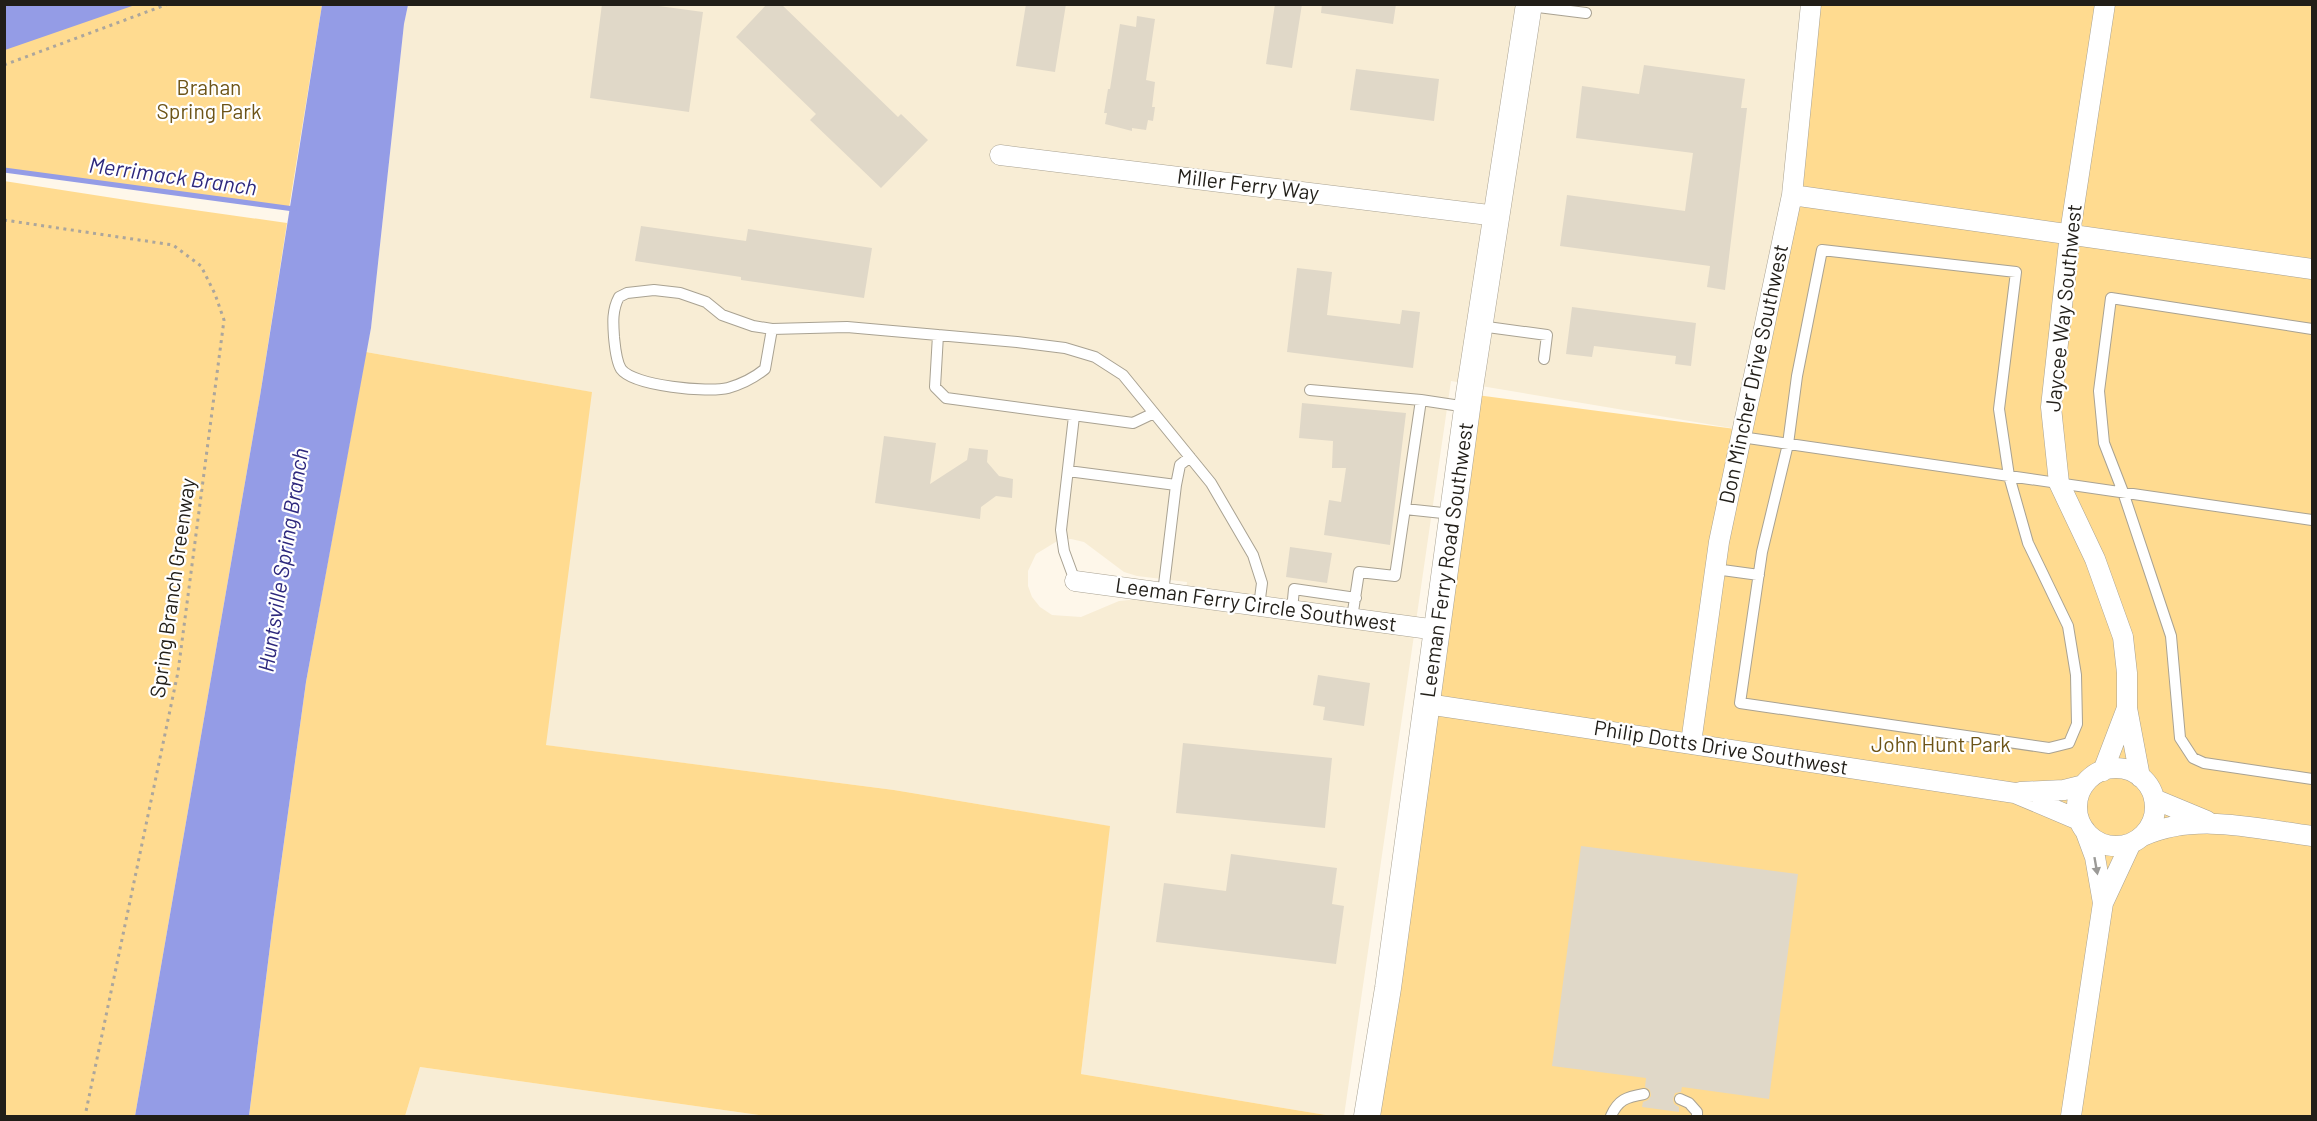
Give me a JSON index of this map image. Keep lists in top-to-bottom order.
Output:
{
  "streets": {
    "street": [
      "Miller Ferry Way",
      "Jaycee Way Southwest",
      "Don Mincher Drive Southwest",
      "Leeman Ferry Road Southwest",
      "Leeman Ferry Circle Southwest",
      "Philip Dotts Drive Southwest"
    ],
    "path": ["Spring Branch Greenway"]
  },
  "crossings": [
    ["Miller Ferry Way", "Leeman Ferry Road Southwest"],
    ["Jaycee Way Southwest", "Philip Dotts Drive Southwest"],
    ["Don Mincher Drive Southwest", "Philip Dotts Drive Southwest"],
    ["Leeman Ferry Road Southwest", "Leeman Ferry Circle Southwest"],
    ["Leeman Ferry Road Southwest", "Philip Dotts Drive Southwest"]
  ],
  "water": ["Merrimack Branch", "Huntsville Spring Branch"],
  "parks": ["Brahan Spring Park", "John Hunt Park"]
}
